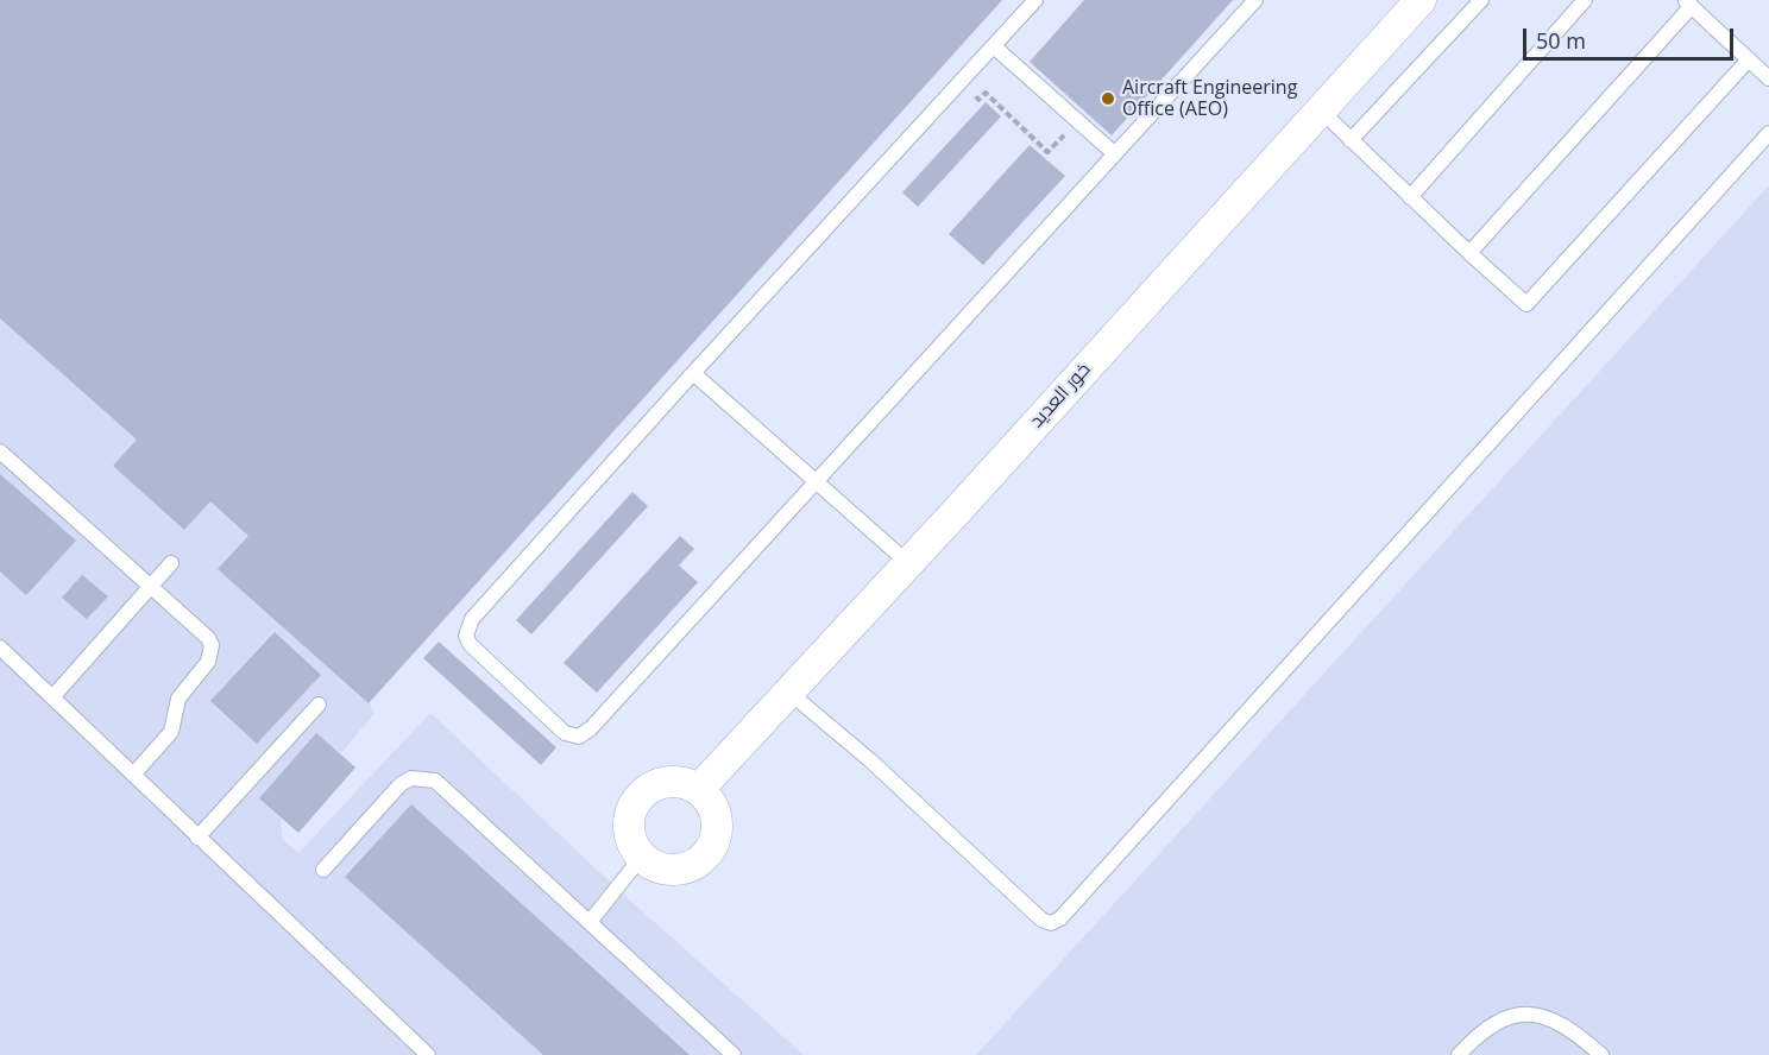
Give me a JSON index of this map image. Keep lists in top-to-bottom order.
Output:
{
  "streets": {
    "street": ["خور العديد"]
  },
  "places": ["Aircraft Engineering Office (AEO)"],
  "scale_bar": "50 m"
}
